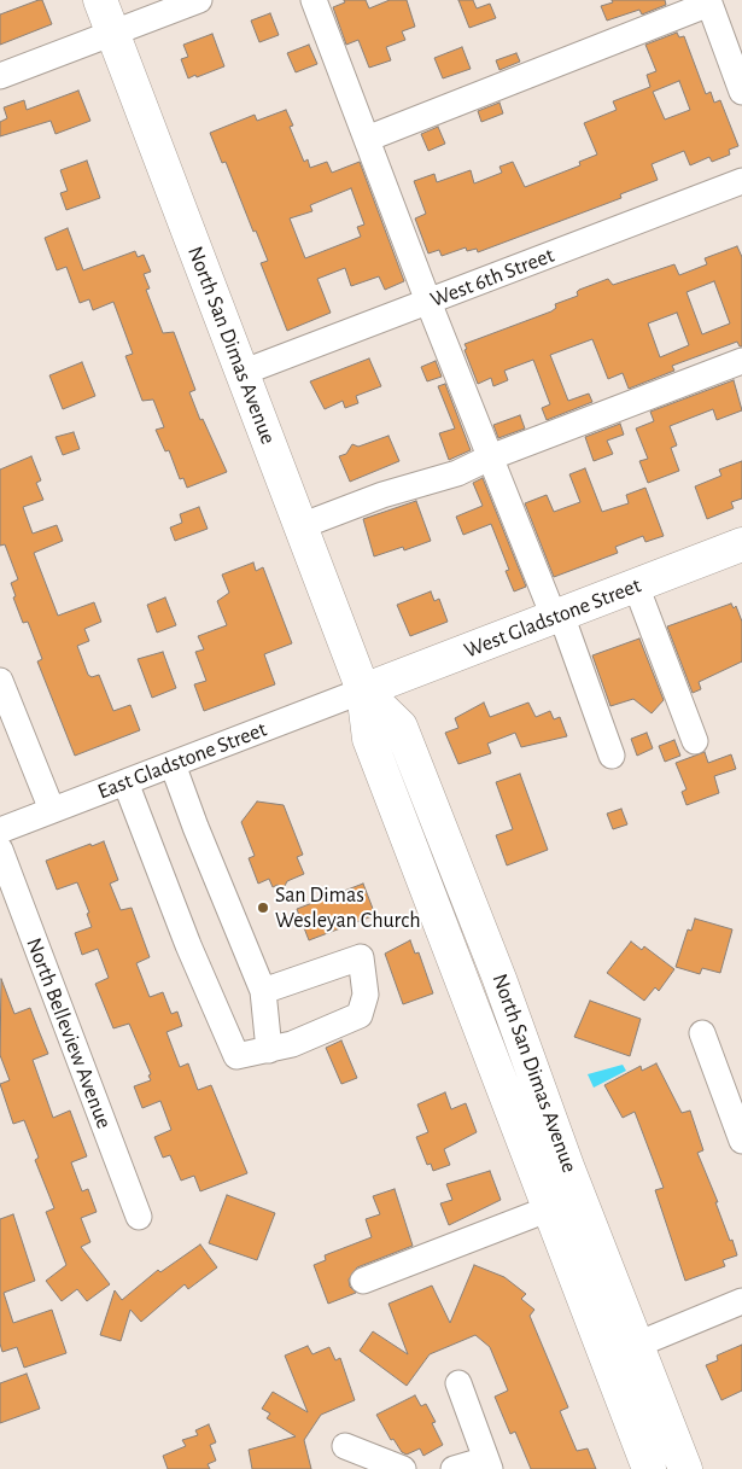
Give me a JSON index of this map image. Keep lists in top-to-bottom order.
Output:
{
  "streets": {
    "main road": ["North San Dimas Avenue", "West Gladstone Street"],
    "street": ["West 6th Street", "East Gladstone Street", "North Belleview Avenue"]
  },
  "crossings": [
    ["West 6th Street", "North San Dimas Avenue"],
    ["North San Dimas Avenue", "West Gladstone Street"],
    ["North San Dimas Avenue", "East Gladstone Street"],
    ["West Gladstone Street", "East Gladstone Street"]
  ],
  "places": ["San Dimas Wesleyan Church"]
}
